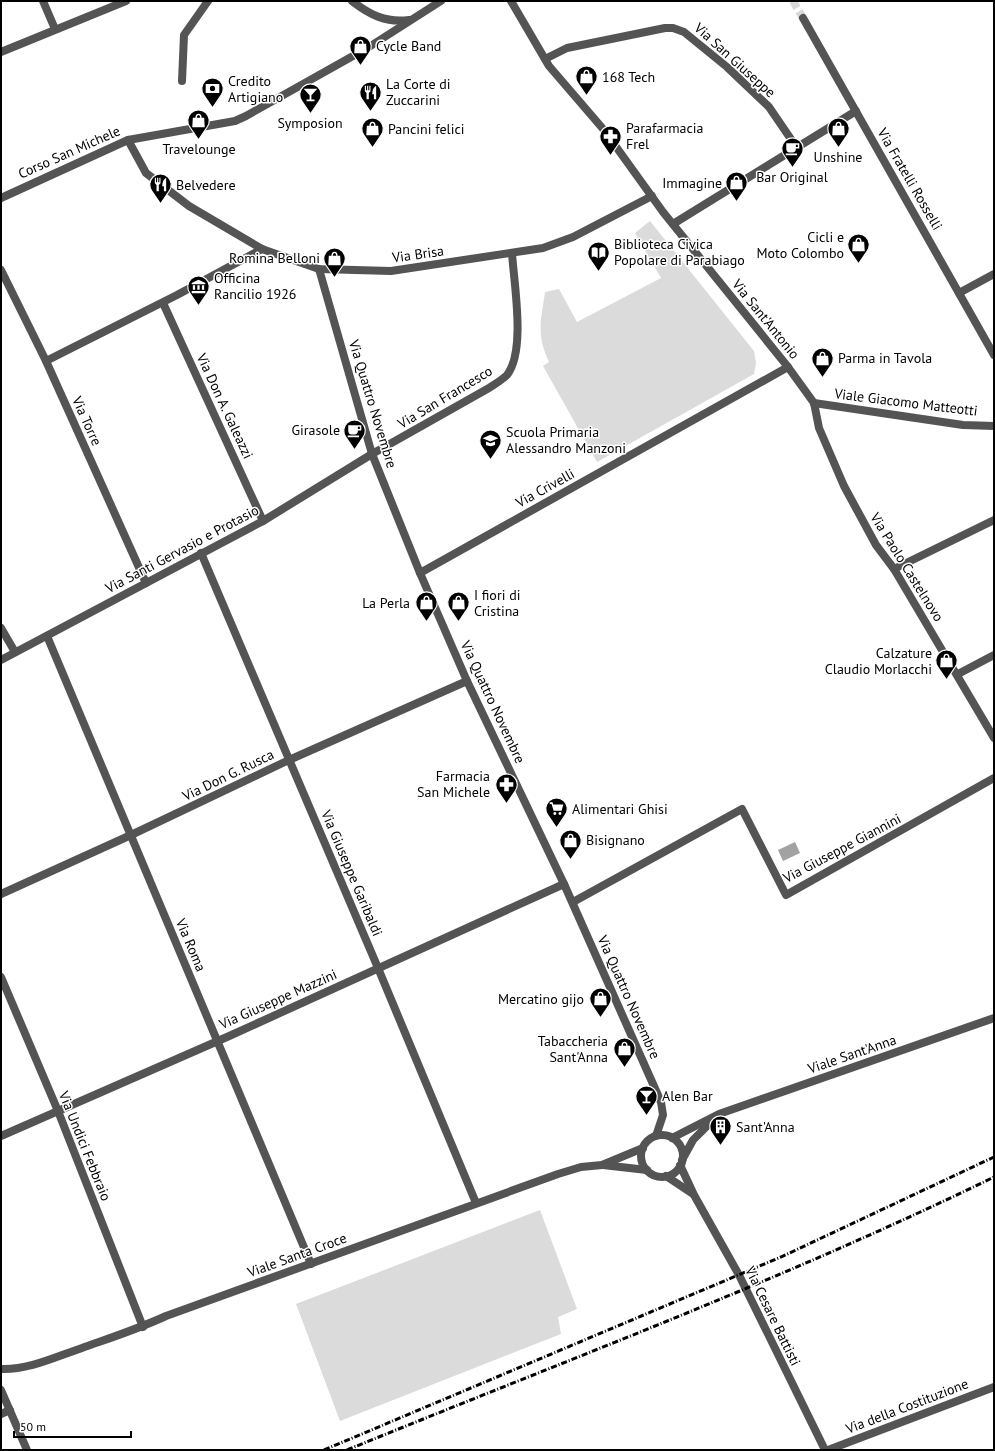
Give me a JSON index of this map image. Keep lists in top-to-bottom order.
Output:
{
  "streets": {
    "street": [
      "Via San Giuseppe",
      "Corso San Michele",
      "Via Fratelli Rosselli",
      "Via Brisa",
      "Via Sant'Antonio",
      "Via San Francesco",
      "Viale Giacomo Matteotti",
      "Via Quattro Novembre",
      "Via Don A. Galeazzi",
      "Via Torre",
      "Via Crivelli",
      "Via Santi Gervasio e Protasio",
      "Via Paolo Castelnovo",
      "Via Don G. Rusca",
      "Via Giuseppe Giannini",
      "Via Giuseppe Garibaldi",
      "Via Roma",
      "Via Giuseppe Mazzini",
      "Viale Sant'Anna",
      "Via Undici Febbraio",
      "Viale Santa Croce",
      "Via Cesare Battisti",
      "Via della Costituzione"
    ]
  },
  "crossings": [
    ["Via San Giuseppe", "Via Sant'Antonio"],
    ["Corso San Michele", "Via Brisa"],
    ["Via Brisa", "Via Sant'Antonio"],
    ["Via Brisa", "Via San Francesco"],
    ["Via Brisa", "Via Quattro Novembre"],
    ["Via Sant'Antonio", "Viale Giacomo Matteotti"],
    ["Via Sant'Antonio", "Via Crivelli"],
    ["Via Sant'Antonio", "Via Paolo Castelnovo"],
    ["Via San Francesco", "Via Quattro Novembre"],
    ["Via San Francesco", "Via Santi Gervasio e Protasio"],
    ["Viale Giacomo Matteotti", "Via Paolo Castelnovo"],
    ["Via Quattro Novembre", "Via Crivelli"],
    ["Via Quattro Novembre", "Via Santi Gervasio e Protasio"],
    ["Via Quattro Novembre", "Via Don G. Rusca"],
    ["Via Quattro Novembre", "Via Giuseppe Giannini"],
    ["Via Quattro Novembre", "Via Giuseppe Mazzini"],
    ["Via Quattro Novembre", "Viale Sant'Anna"],
    ["Via Quattro Novembre", "Viale Santa Croce"],
    ["Via Quattro Novembre", "Via Cesare Battisti"],
    ["Via Don A. Galeazzi", "Via Santi Gervasio e Protasio"],
    ["Via Torre", "Via Santi Gervasio e Protasio"],
    ["Via Santi Gervasio e Protasio", "Via Giuseppe Garibaldi"],
    ["Via Santi Gervasio e Protasio", "Via Roma"],
    ["Via Don G. Rusca", "Via Giuseppe Garibaldi"],
    ["Via Don G. Rusca", "Via Roma"],
    ["Via Giuseppe Garibaldi", "Via Giuseppe Mazzini"],
    ["Via Giuseppe Garibaldi", "Viale Santa Croce"],
    ["Via Roma", "Via Giuseppe Mazzini"],
    ["Via Roma", "Viale Santa Croce"],
    ["Via Giuseppe Mazzini", "Via Undici Febbraio"],
    ["Viale Sant'Anna", "Viale Santa Croce"],
    ["Viale Sant'Anna", "Via Cesare Battisti"],
    ["Via Undici Febbraio", "Viale Santa Croce"],
    ["Viale Santa Croce", "Via Cesare Battisti"]
  ],
  "places": {
    "shop": [
      "Cycle Band",
      "168 Tech",
      "Travelounge",
      "Pancini felici",
      "Unshine",
      "Immagine",
      "Cicli e Moto Colombo",
      "Romina Belloni",
      "Parma in Tavola",
      "La Perla",
      "I fiori di Cristina",
      "Calzature Claudio Morlacchi",
      "Bisignano",
      "Mercatino gijo",
      "Tabaccheria Sant'Anna"
    ],
    "bank": ["Credito Artigiano"],
    "restaurant": ["La Corte di Zuccarini", "Belvedere"],
    "bar": ["Symposion", "Alen Bar"],
    "pharmacy": ["Parafarmacia Frel", "Farmacia San Michele"],
    "cafe": ["Bar Original", "Girasole"],
    "library": ["Biblioteca Civica Popolare di Parabiago"],
    "museum": ["Officina Rancilio 1926"],
    "school or university": ["Scuola Primaria Alessandro Manzoni"],
    "supermarket": ["Alimentari Ghisi"],
    "building": ["Sant'Anna"]
  },
  "scale_bar": "50 m"
}
